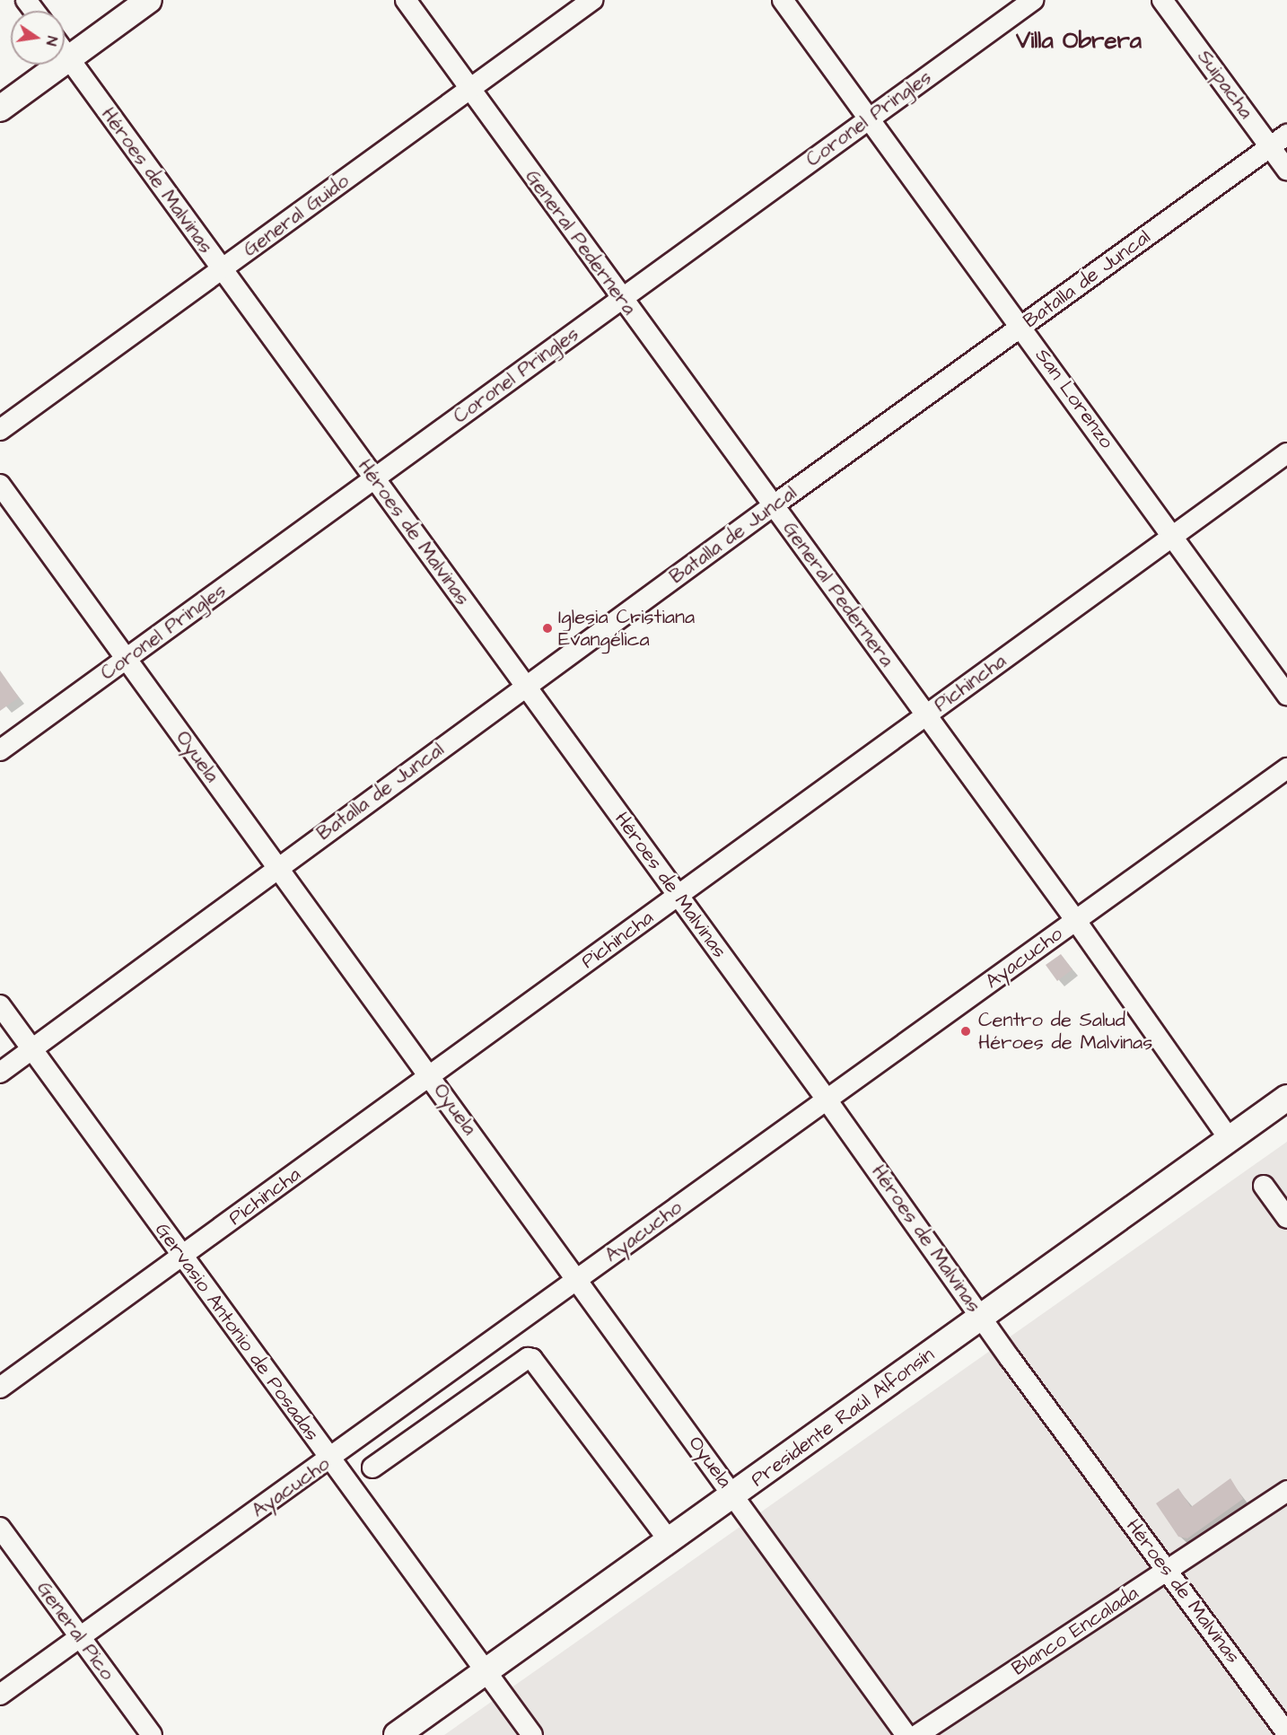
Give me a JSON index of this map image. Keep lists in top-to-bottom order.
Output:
{
  "streets": {
    "main road": ["Presidente Raúl Alfonsín"],
    "street": [
      "Suipacha",
      "Coronel Pringles",
      "Héroes de Malvinas",
      "General Guido",
      "General Pedernera",
      "Batalla de Juncal",
      "San Lorenzo",
      "Pichincha",
      "Oyuela",
      "Ayacucho",
      "Gervasio Antonio de Posadas",
      "General Pico",
      "Blanco Encalada"
    ]
  },
  "crossings": [
    ["Suipacha", "Batalla de Juncal"],
    ["Coronel Pringles", "Héroes de Malvinas"],
    ["Coronel Pringles", "General Pedernera"],
    ["Coronel Pringles", "San Lorenzo"],
    ["Coronel Pringles", "Oyuela"],
    ["Héroes de Malvinas", "General Guido"],
    ["Héroes de Malvinas", "Batalla de Juncal"],
    ["Héroes de Malvinas", "Pichincha"],
    ["Héroes de Malvinas", "Ayacucho"],
    ["Héroes de Malvinas", "Presidente Raúl Alfonsín"],
    ["Héroes de Malvinas", "Blanco Encalada"],
    ["General Guido", "General Pedernera"],
    ["General Pedernera", "Batalla de Juncal"],
    ["General Pedernera", "Pichincha"],
    ["General Pedernera", "Ayacucho"],
    ["General Pedernera", "Presidente Raúl Alfonsín"],
    ["Batalla de Juncal", "San Lorenzo"],
    ["Batalla de Juncal", "Oyuela"],
    ["Batalla de Juncal", "Gervasio Antonio de Posadas"],
    ["San Lorenzo", "Pichincha"],
    ["Pichincha", "Oyuela"],
    ["Pichincha", "Gervasio Antonio de Posadas"],
    ["Oyuela", "Ayacucho"],
    ["Oyuela", "Presidente Raúl Alfonsín"],
    ["Ayacucho", "Gervasio Antonio de Posadas"],
    ["Ayacucho", "General Pico"],
    ["Gervasio Antonio de Posadas", "Presidente Raúl Alfonsín"]
  ],
  "districts": ["Villa Obrera"],
  "places": ["Iglesia Cristiana Evangélica", "Centro de Salud Héroes de Malvinas"],
  "north": "right"
}
